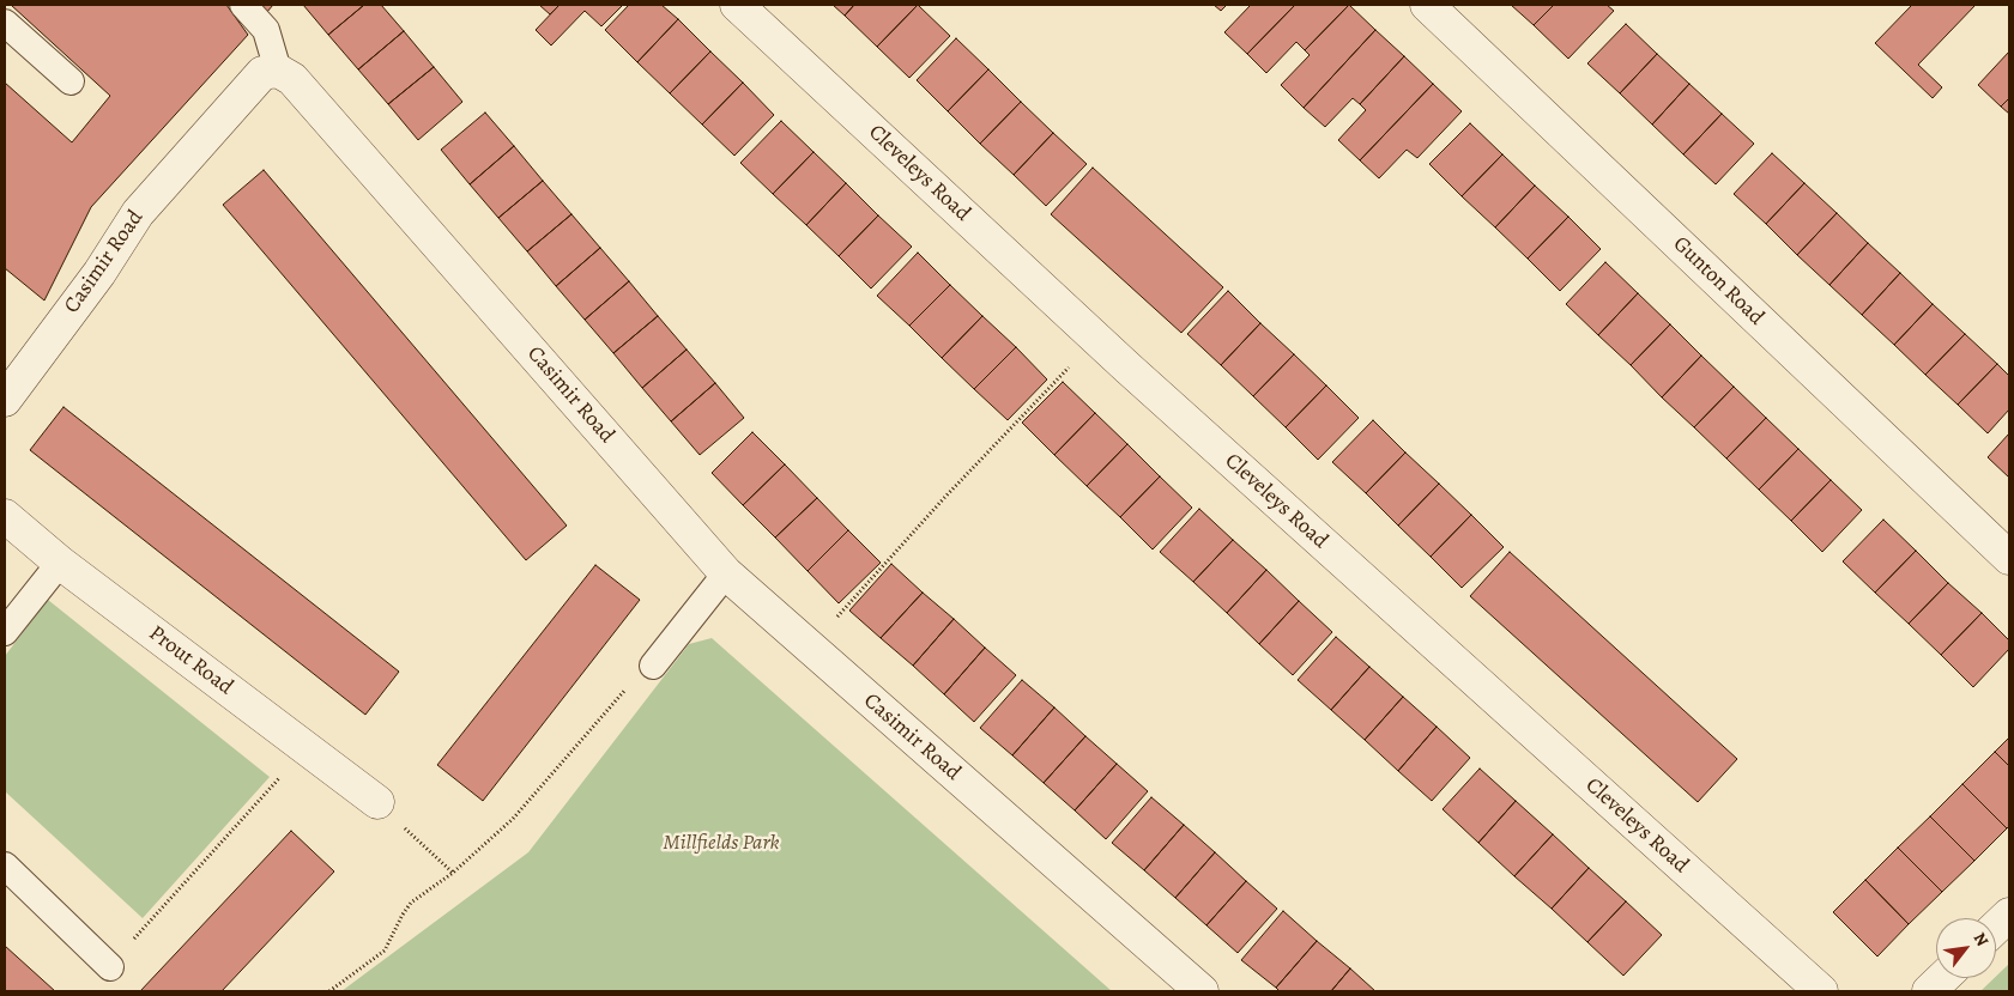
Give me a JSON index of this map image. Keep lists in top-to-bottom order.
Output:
{
  "streets": {
    "street": [
      "Cleveleys Road",
      "Casimir Road",
      "Gunton Road",
      "Prout Road"
    ]
  },
  "parks": ["Millfields Park"],
  "north": "top right"
}
